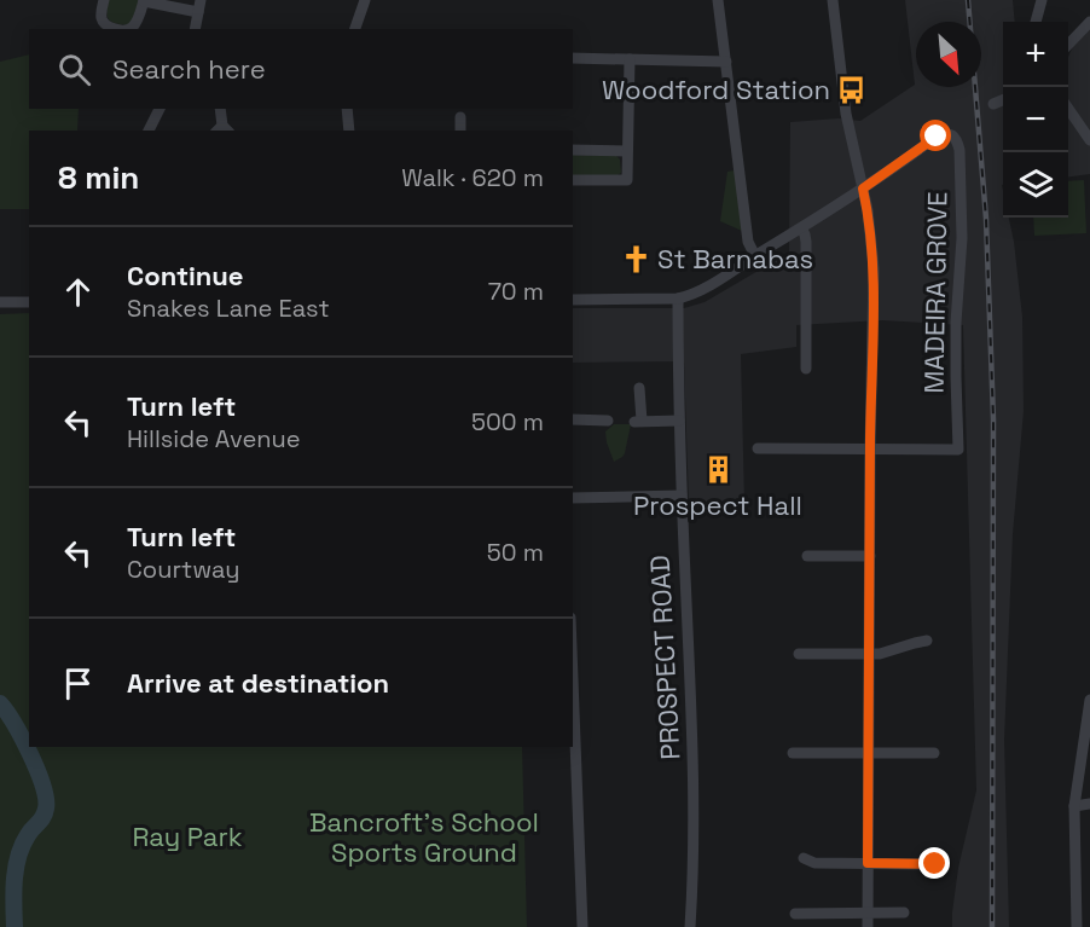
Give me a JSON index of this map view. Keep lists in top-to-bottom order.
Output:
{
  "streets": {
    "street": ["MADEIRA GROVE", "PROSPECT ROAD"]
  },
  "parks": ["Bancroft's School Sports Ground", "Ray Park"],
  "places": {
    "bus stop": ["Woodford Station"],
    "church": ["St Barnabas"],
    "building": ["Prospect Hall"]
  },
  "north": "bottom right",
  "page": {
    "map_buttons": ["+", "−"],
    "search": "Search here",
    "heading": ["8 min", "Walk · 620 m"],
    "list": [
      ["Continue", "Snakes Lane East", "70 m"],
      ["Turn left", "Hillside Avenue", "500 m"],
      ["Turn left", "Courtway", "50 m"],
      "Arrive at destination"
    ]
  }
}
